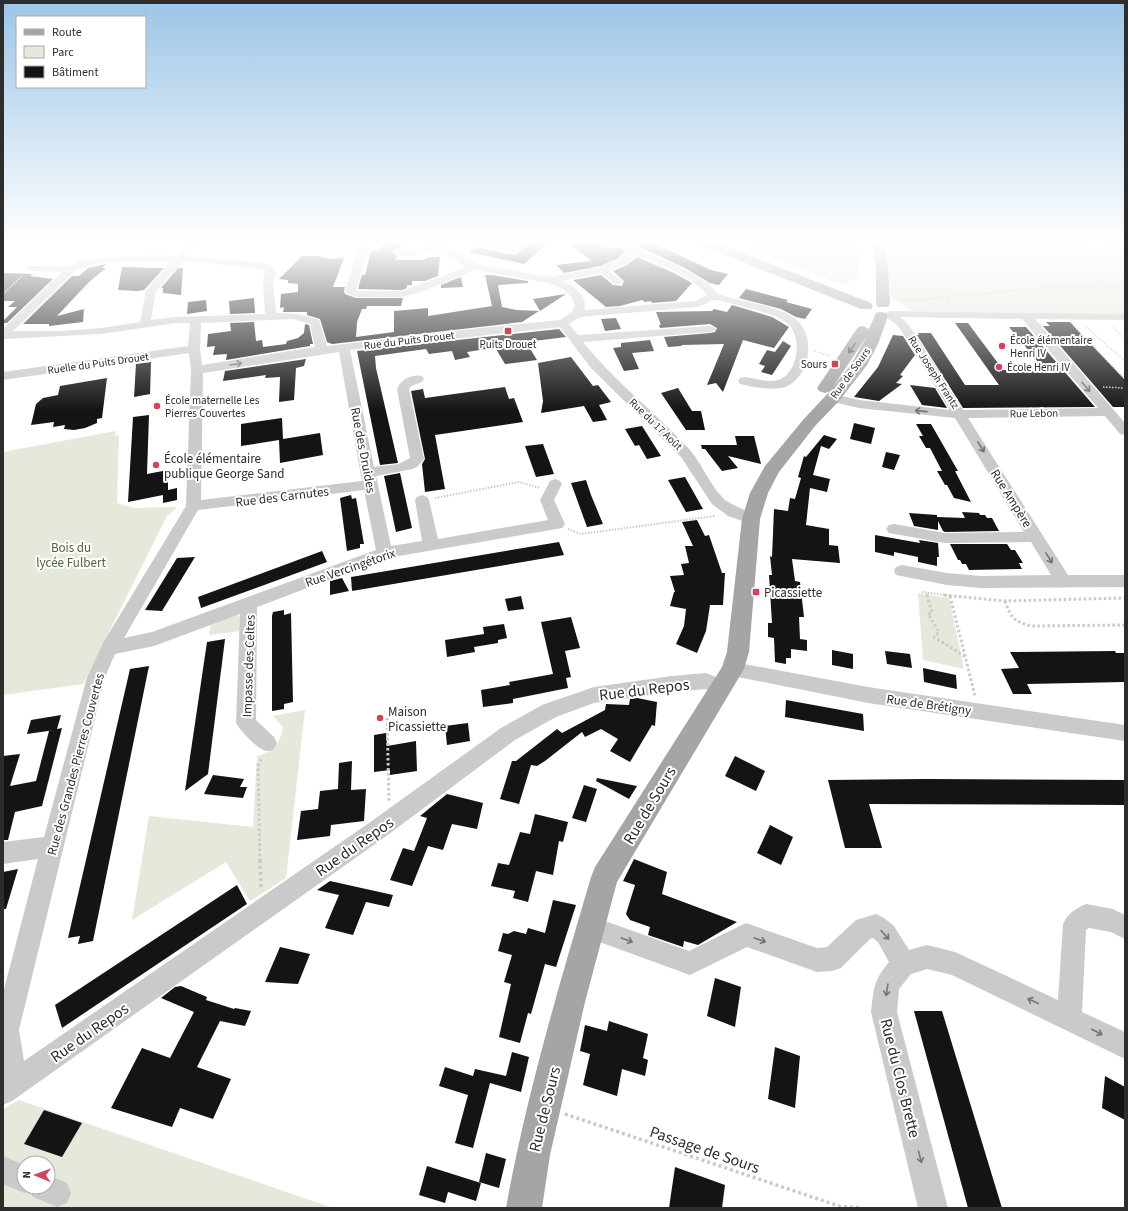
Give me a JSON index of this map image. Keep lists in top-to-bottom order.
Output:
{
  "streets": {
    "main road": ["Rue de Sours"],
    "street": [
      "Rue du Puits Drouet",
      "Ruelle du Puits Drouet",
      "Rue Joseph Frantz",
      "Rue Lebon",
      "Rue du 17 Août",
      "Rue des Druides",
      "Rue des Carnutes",
      "Rue Ampère",
      "Rue Vercingétorix",
      "Impasse des Celtes",
      "Rue du Repos",
      "Rue de Brétigny",
      "Rue des Grandes Pierres Couvertes",
      "Rue du Clos Brette"
    ],
    "path": ["Passage de Sours"]
  },
  "crossings": [
    ["Rue du Puits Drouet", "Rue du 17 Août"],
    ["Rue du Puits Drouet", "Rue des Druides"],
    ["Rue du Puits Drouet", "Rue des Grandes Pierres Couvertes"],
    ["Ruelle du Puits Drouet", "Rue des Grandes Pierres Couvertes"],
    ["Rue Joseph Frantz", "Rue de Sours"],
    ["Rue Joseph Frantz", "Rue Lebon"],
    ["Rue Joseph Frantz", "Rue Ampère"],
    ["Rue de Sours", "Rue Lebon"],
    ["Rue de Sours", "Rue du 17 Août"],
    ["Rue de Sours", "Rue du Repos"],
    ["Rue de Sours", "Rue de Brétigny"],
    ["Rue de Sours", "Passage de Sours"],
    ["Rue Lebon", "Rue Ampère"],
    ["Rue des Druides", "Rue des Carnutes"],
    ["Rue des Druides", "Rue Vercingétorix"],
    ["Rue des Carnutes", "Rue des Grandes Pierres Couvertes"],
    ["Rue Vercingétorix", "Impasse des Celtes"],
    ["Rue Vercingétorix", "Rue des Grandes Pierres Couvertes"],
    ["Rue du Repos", "Rue de Brétigny"],
    ["Rue du Repos", "Rue des Grandes Pierres Couvertes"]
  ],
  "one_way": ["Rue du Clos Brette"],
  "parks": ["Bois du lycée Fulbert"],
  "places": {
    "transit": ["Puits Drouet", "Sours", "Picassiette"],
    "other": [
      "École élémentaire Henri IV",
      "École Henri IV",
      "École maternelle Les Pierres Couvertes",
      "École élémentaire publique George Sand",
      "Maison Picassiette"
    ]
  },
  "legend": ["Route", "Parc", "Bâtiment"],
  "north": "left"
}
